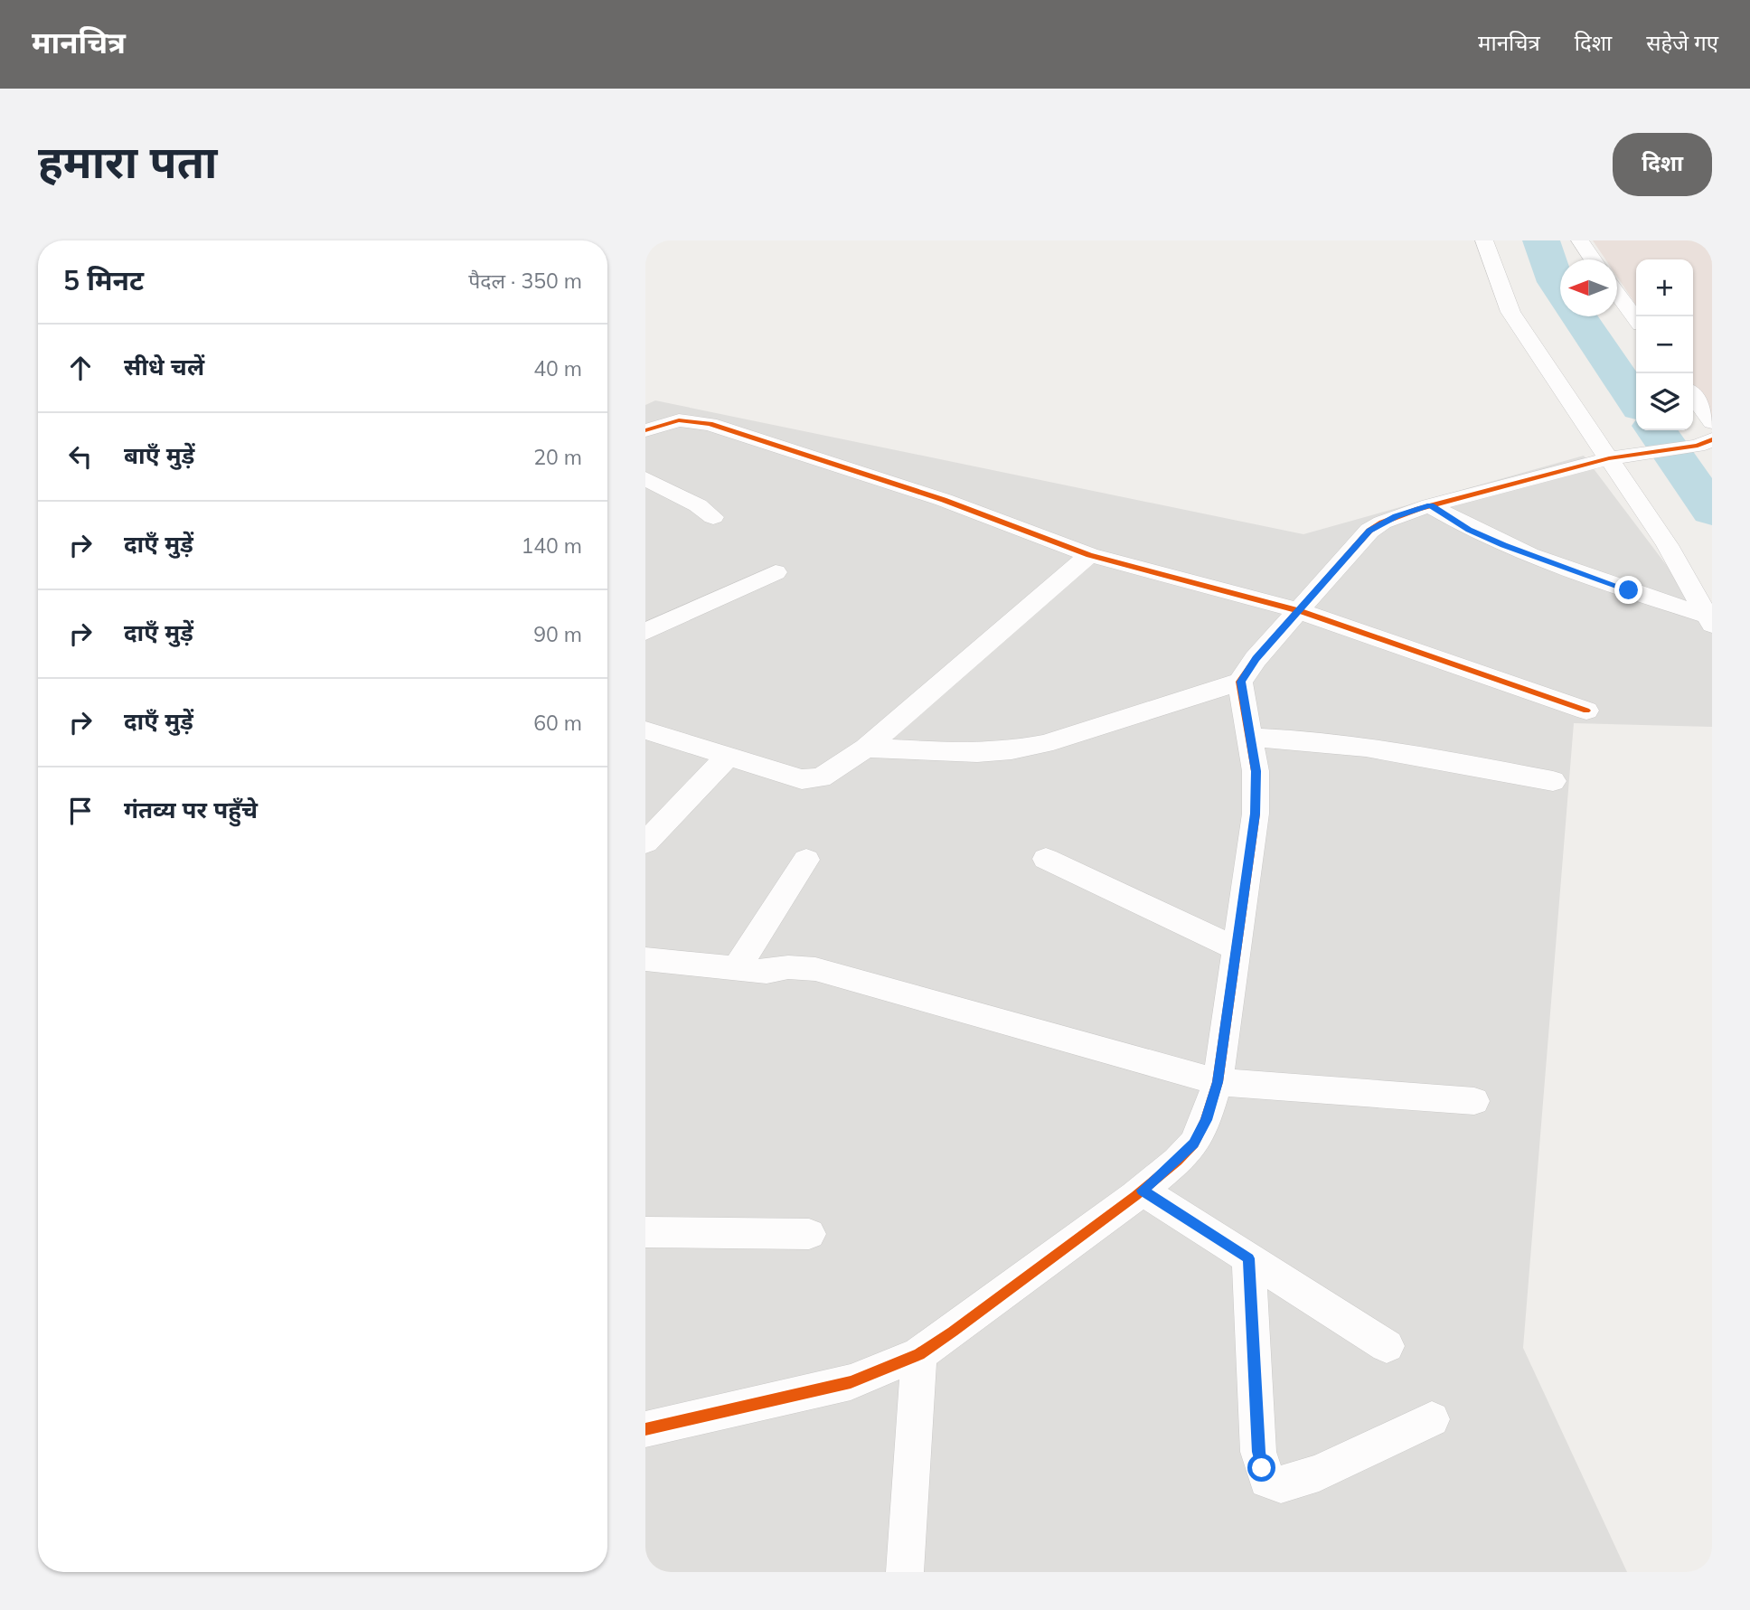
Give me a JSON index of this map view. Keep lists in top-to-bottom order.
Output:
{
  "north": "left",
  "page": {
    "header": "मानचित्र",
    "nav": ["मानचित्र", "दिशा", "सहेजे गए"],
    "buttons": "दिशा",
    "title": "हमारा पता",
    "heading": ["5 मिनट", "पैदल · 350 m"],
    "map_buttons": ["+", "−"],
    "list": [
      ["सीधे चलें", "40 m"],
      ["बाएँ मुड़ें", "20 m"],
      ["दाएँ मुड़ें", "140 m"],
      ["दाएँ मुड़ें", "90 m"],
      ["दाएँ मुड़ें", "60 m"],
      "गंतव्य पर पहुँचे"
    ]
  }
}
